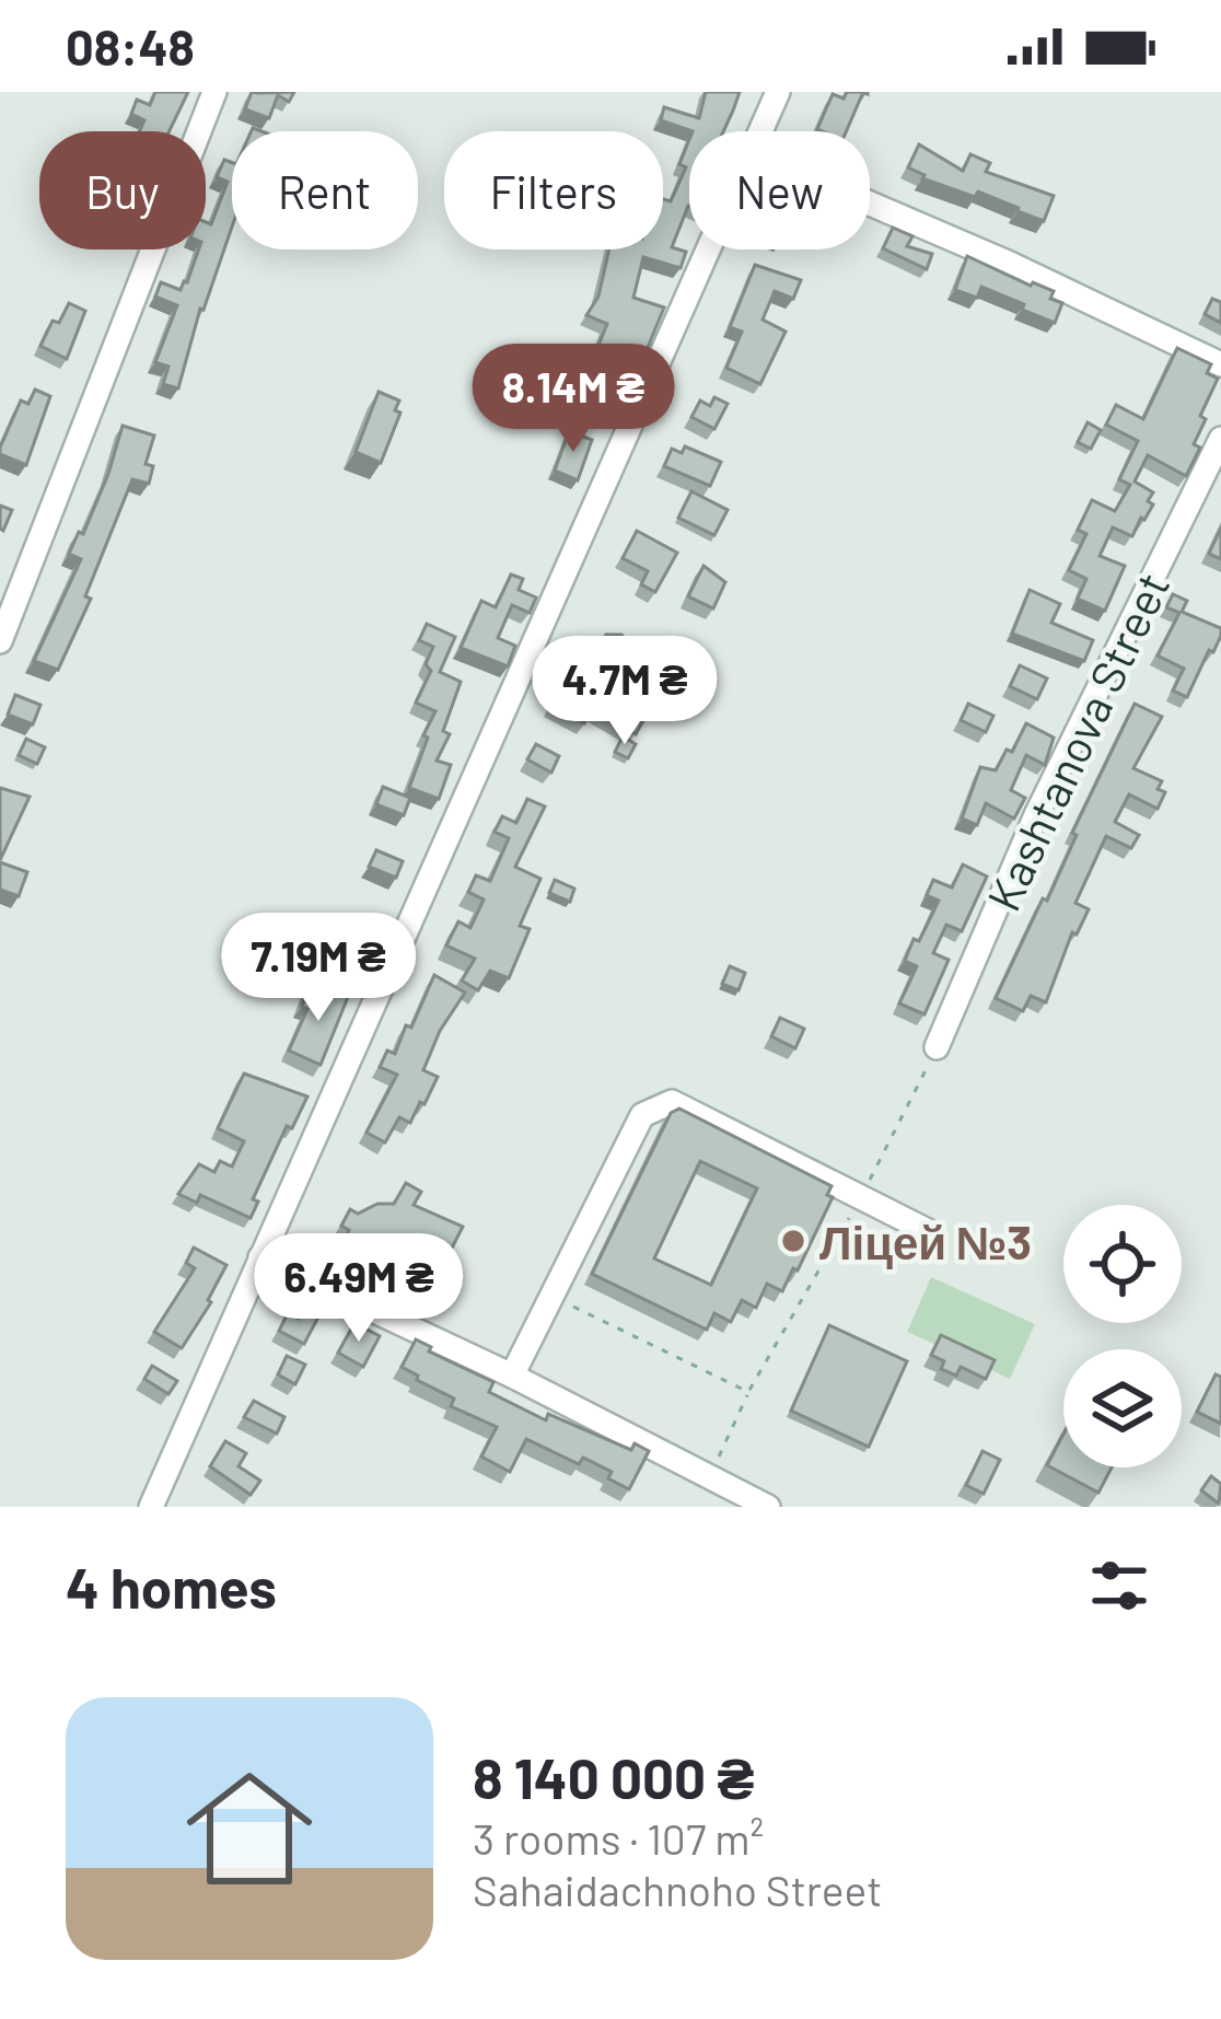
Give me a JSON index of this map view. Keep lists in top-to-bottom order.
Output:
{
  "streets": {
    "street": ["Kashtanova Street"]
  },
  "places": ["Ліцей №3"],
  "page": {
    "status": "08:48",
    "chip": [
      "Buy",
      "Rent",
      "Filters",
      "New"
    ],
    "price": [
      "8.14M ₴",
      "4.7M ₴",
      "7.19M ₴",
      "6.49M ₴"
    ],
    "heading": "4 homes",
    "list": [
      {
        "name": "8 140 000 ₴",
        "note": "3 rooms · 107 m² · Sahaidachnoho Street"
      }
    ]
  }
}
